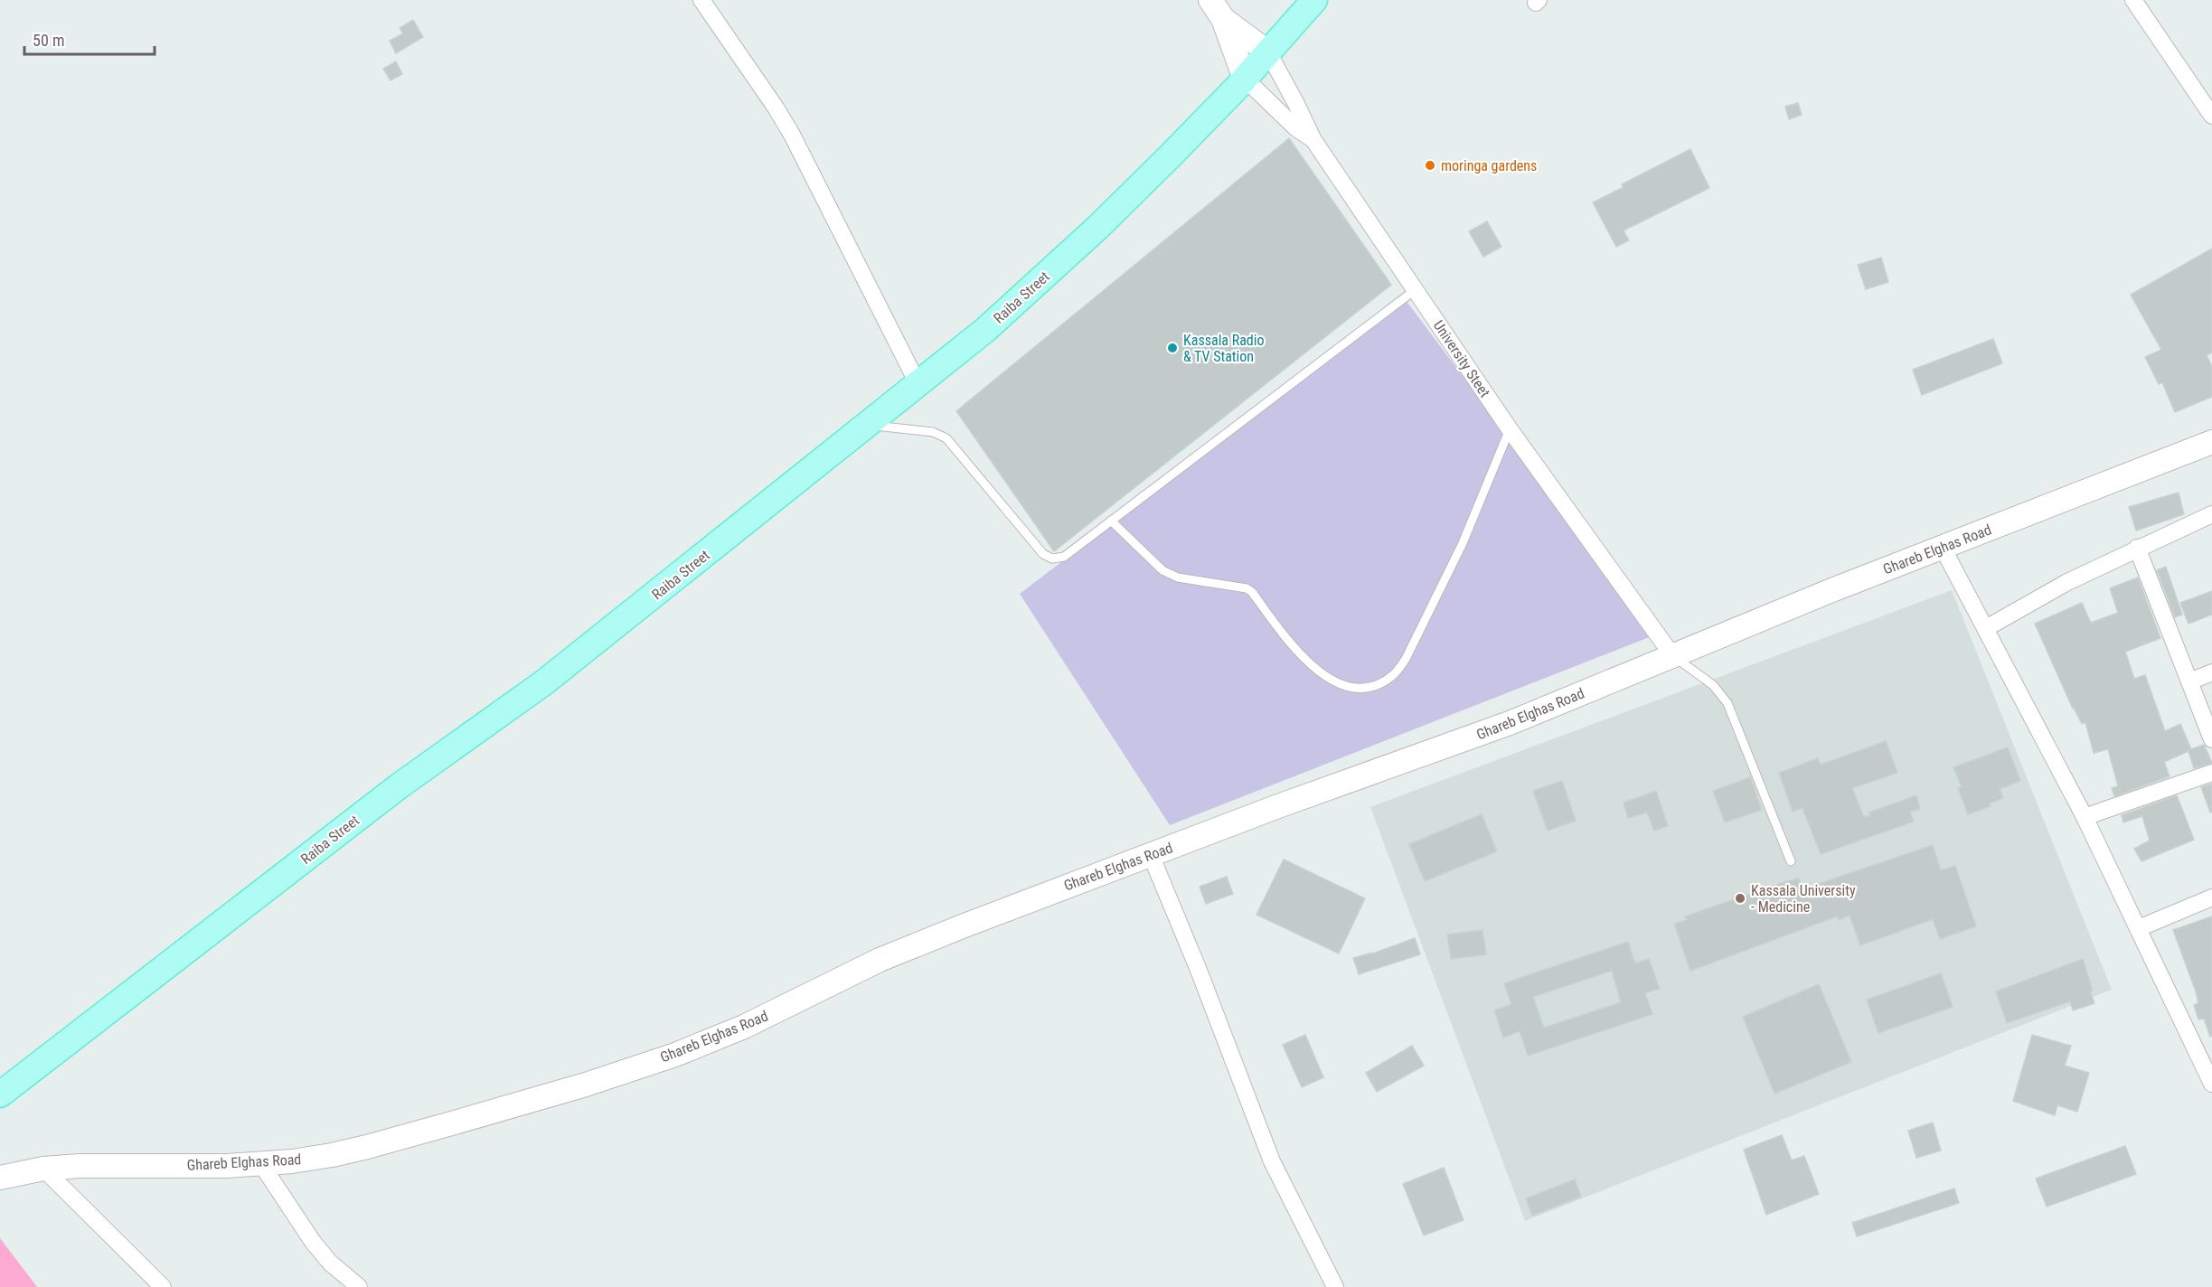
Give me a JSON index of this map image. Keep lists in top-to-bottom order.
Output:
{
  "streets": {
    "main road": ["Raiba Street", "Ghareb Elghas Road"],
    "street": ["University Steet"]
  },
  "crossings": [
    ["Raiba Street", "University Steet"],
    ["University Steet", "Ghareb Elghas Road"]
  ],
  "places": ["moringa gardens", "Kassala Radio & TV Station", "Kassala University - Medicine"],
  "scale_bar": "50 m"
}
